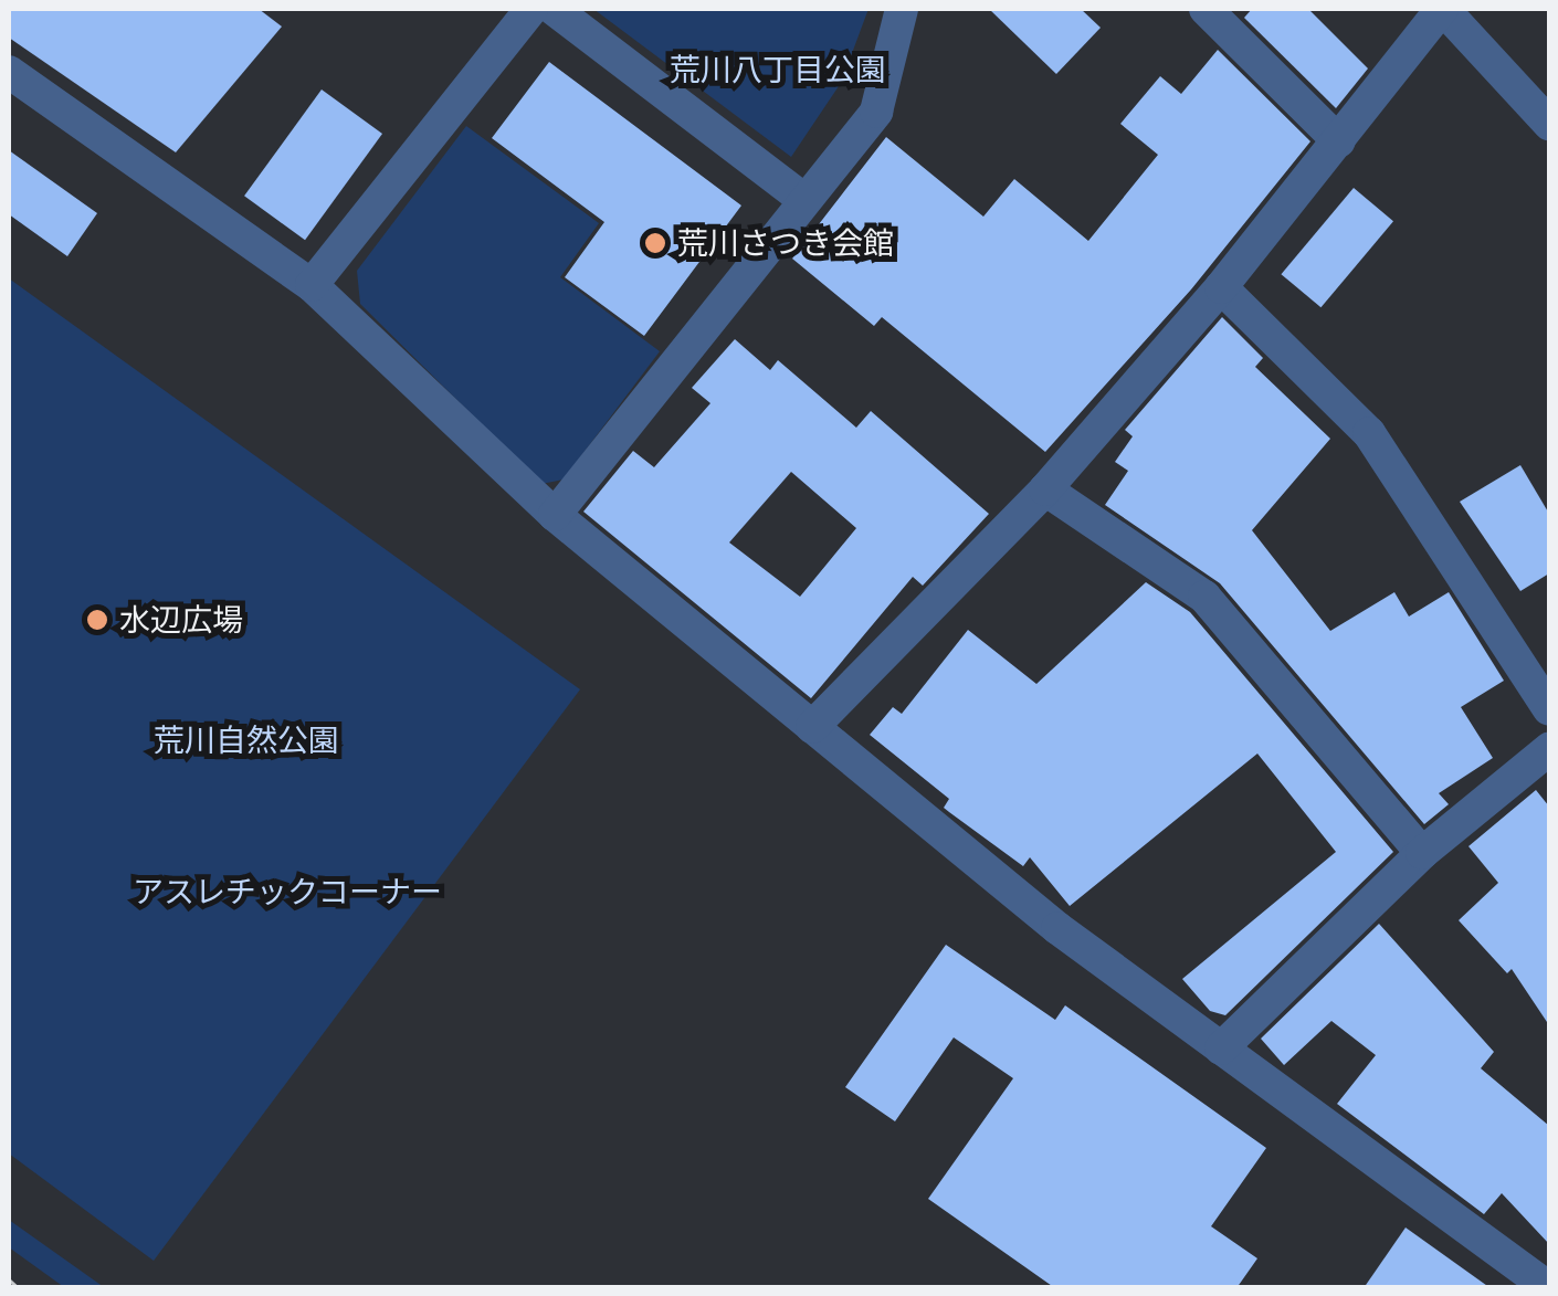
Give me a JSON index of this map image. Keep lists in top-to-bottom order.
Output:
{
  "parks": ["荒川八丁目公園", "荒川自然公園", "アスレチックコーナー"],
  "places": ["荒川さつき会館", "水辺広場"]
}
